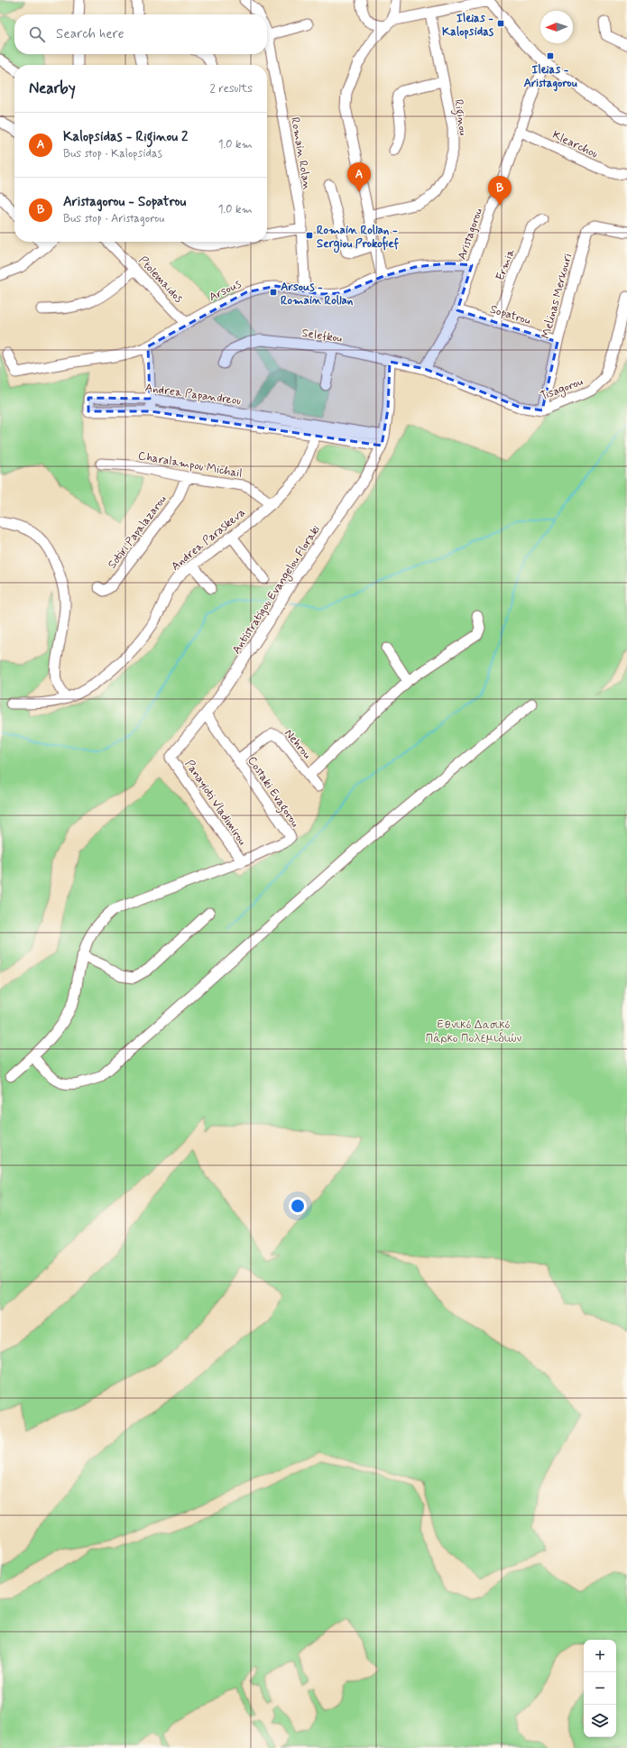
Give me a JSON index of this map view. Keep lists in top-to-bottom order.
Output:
{
  "streets": {
    "street": [
      "Riginou",
      "Klearchou",
      "Romain Rolan",
      "Aristagorou",
      "Ermia",
      "Ptolemaidos",
      "Arsous",
      "Melinas Merkouri",
      "Sopatrou",
      "Selefkou",
      "Tisagorou",
      "Andrea Papandreou",
      "Charalampou Michail",
      "Sotiri Papalazarou",
      "Andrea Paraskeva",
      "Antistratigou Evangelou Floraki",
      "Nehrou",
      "Costaki Evagorou",
      "Panayioti Vladimirou"
    ]
  },
  "crossings": [
    ["Klearchou", "Aristagorou"],
    ["Romain Rolan", "Arsous"],
    ["Aristagorou", "Arsous"],
    ["Aristagorou", "Sopatrou"],
    ["Aristagorou", "Selefkou"],
    ["Aristagorou", "Tisagorou"],
    ["Ermia", "Sopatrou"],
    ["Ptolemaidos", "Arsous"],
    ["Melinas Merkouri", "Sopatrou"],
    ["Melinas Merkouri", "Tisagorou"],
    ["Selefkou", "Tisagorou"],
    ["Selefkou", "Antistratigou Evangelou Floraki"],
    ["Andrea Papandreou", "Andrea Paraskeva"],
    ["Andrea Papandreou", "Antistratigou Evangelou Floraki"],
    ["Charalampou Michail", "Sotiri Papalazarou"],
    ["Charalampou Michail", "Andrea Paraskeva"],
    ["Antistratigou Evangelou Floraki", "Costaki Evagorou"],
    ["Antistratigou Evangelou Floraki", "Panayioti Vladimirou"],
    ["Nehrou", "Costaki Evagorou"],
    ["Costaki Evagorou", "Panayioti Vladimirou"]
  ],
  "parks": ["Εθνικό Δασικό Πάρκο Πολεμιδιών"],
  "places": {
    "transit": [
      "Ileias - Kalopsidas",
      "Ileias - Aristagorou",
      "Romain Rollan - Sergiou Prokofief",
      "Arsous - Romain Rollan"
    ]
  },
  "north": "left",
  "page": {
    "search": "Search here",
    "heading": ["Nearby", "2 results"],
    "list": [
      {
        "mark": "A",
        "name": "Kalopsidas - Riginou 2",
        "note": "Bus stop · Kalopsidas",
        "value": "1.0 km"
      },
      {
        "mark": "B",
        "name": "Aristagorou - Sopatrou",
        "note": "Bus stop · Aristagorou",
        "value": "1.0 km"
      }
    ],
    "pins": ["A", "B"],
    "map_buttons": ["+", "−"]
  }
}
